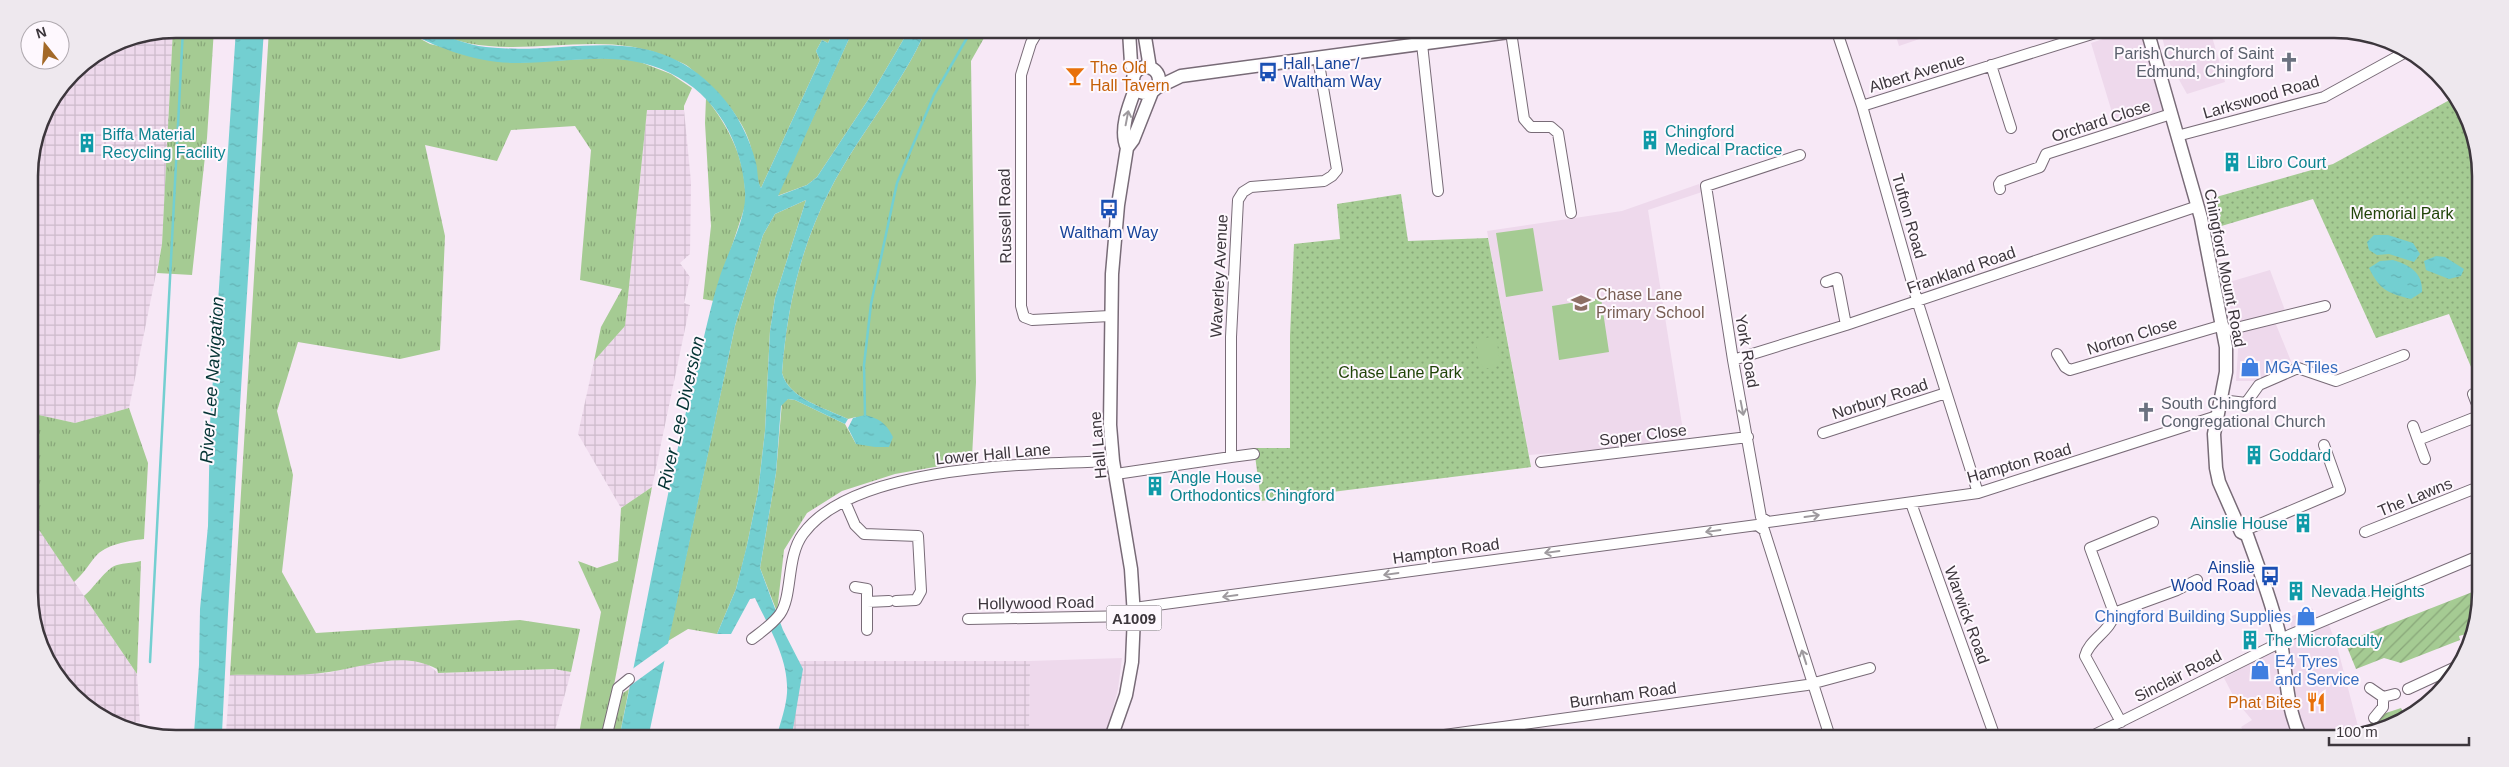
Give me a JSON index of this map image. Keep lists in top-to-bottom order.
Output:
{
  "streets": {
    "main road": ["Chingford Mount Road", "Hall Lane", "A1009"],
    "street": [
      "Albert Avenue",
      "Larkswood Road",
      "Orchard Close",
      "Russell Road",
      "Tufton Road",
      "Frankland Road",
      "Waverley Avenue",
      "Norton Close",
      "York Road",
      "Norbury Road",
      "Soper Close",
      "Lower Hall Lane",
      "Hampton Road",
      "The Lawns",
      "Hollywood Road",
      "Warwick Road",
      "Sinclair Road",
      "Burnham Road"
    ]
  },
  "crossings": [
    ["Albert Avenue", "Tufton Road"],
    ["Larkswood Road", "Chingford Mount Road"],
    ["Orchard Close", "Chingford Mount Road"],
    ["Russell Road", "Hall Lane"],
    ["Tufton Road", "Frankland Road"],
    ["Tufton Road", "Norbury Road"],
    ["Tufton Road", "Hampton Road"],
    ["Chingford Mount Road", "Frankland Road"],
    ["Chingford Mount Road", "Norton Close"],
    ["Chingford Mount Road", "Hampton Road"],
    ["Chingford Mount Road", "Sinclair Road"],
    ["Frankland Road", "York Road"],
    ["York Road", "Soper Close"],
    ["York Road", "Hampton Road"],
    ["York Road", "Burnham Road"],
    ["Hall Lane", "Lower Hall Lane"],
    ["Hall Lane", "Hampton Road"],
    ["Hall Lane", "Hollywood Road"],
    ["Hampton Road", "Hollywood Road"],
    ["Hampton Road", "Warwick Road"]
  ],
  "water": ["River Lee Navigation", "River Lee Diversion"],
  "parks": ["Memorial Park", "Chase Lane Park"],
  "places": {
    "church": ["Parish Church of Saint Edmund, Chingford", "South Chingford Congregational Church"],
    "bus stop": ["Hall Lane / Waltham Way", "Waltham Way", "Ainslie Wood Road"],
    "bar": ["The Old Hall Tavern"],
    "building": [
      "Chingford Medical Practice",
      "Biffa Material Recycling Facility",
      "Libro Court",
      "Goddard",
      "Angle House Orthodontics Chingford",
      "Ainslie House",
      "Nevada Heights",
      "The Microfaculty"
    ],
    "school or university": ["Chase Lane Primary School"],
    "shop": ["MGA Tiles", "Chingford Building Supplies", "E4 Tyres and Service"],
    "restaurant": ["Phat Bites"]
  },
  "scale_bar": "100 m",
  "north": "top"
}
